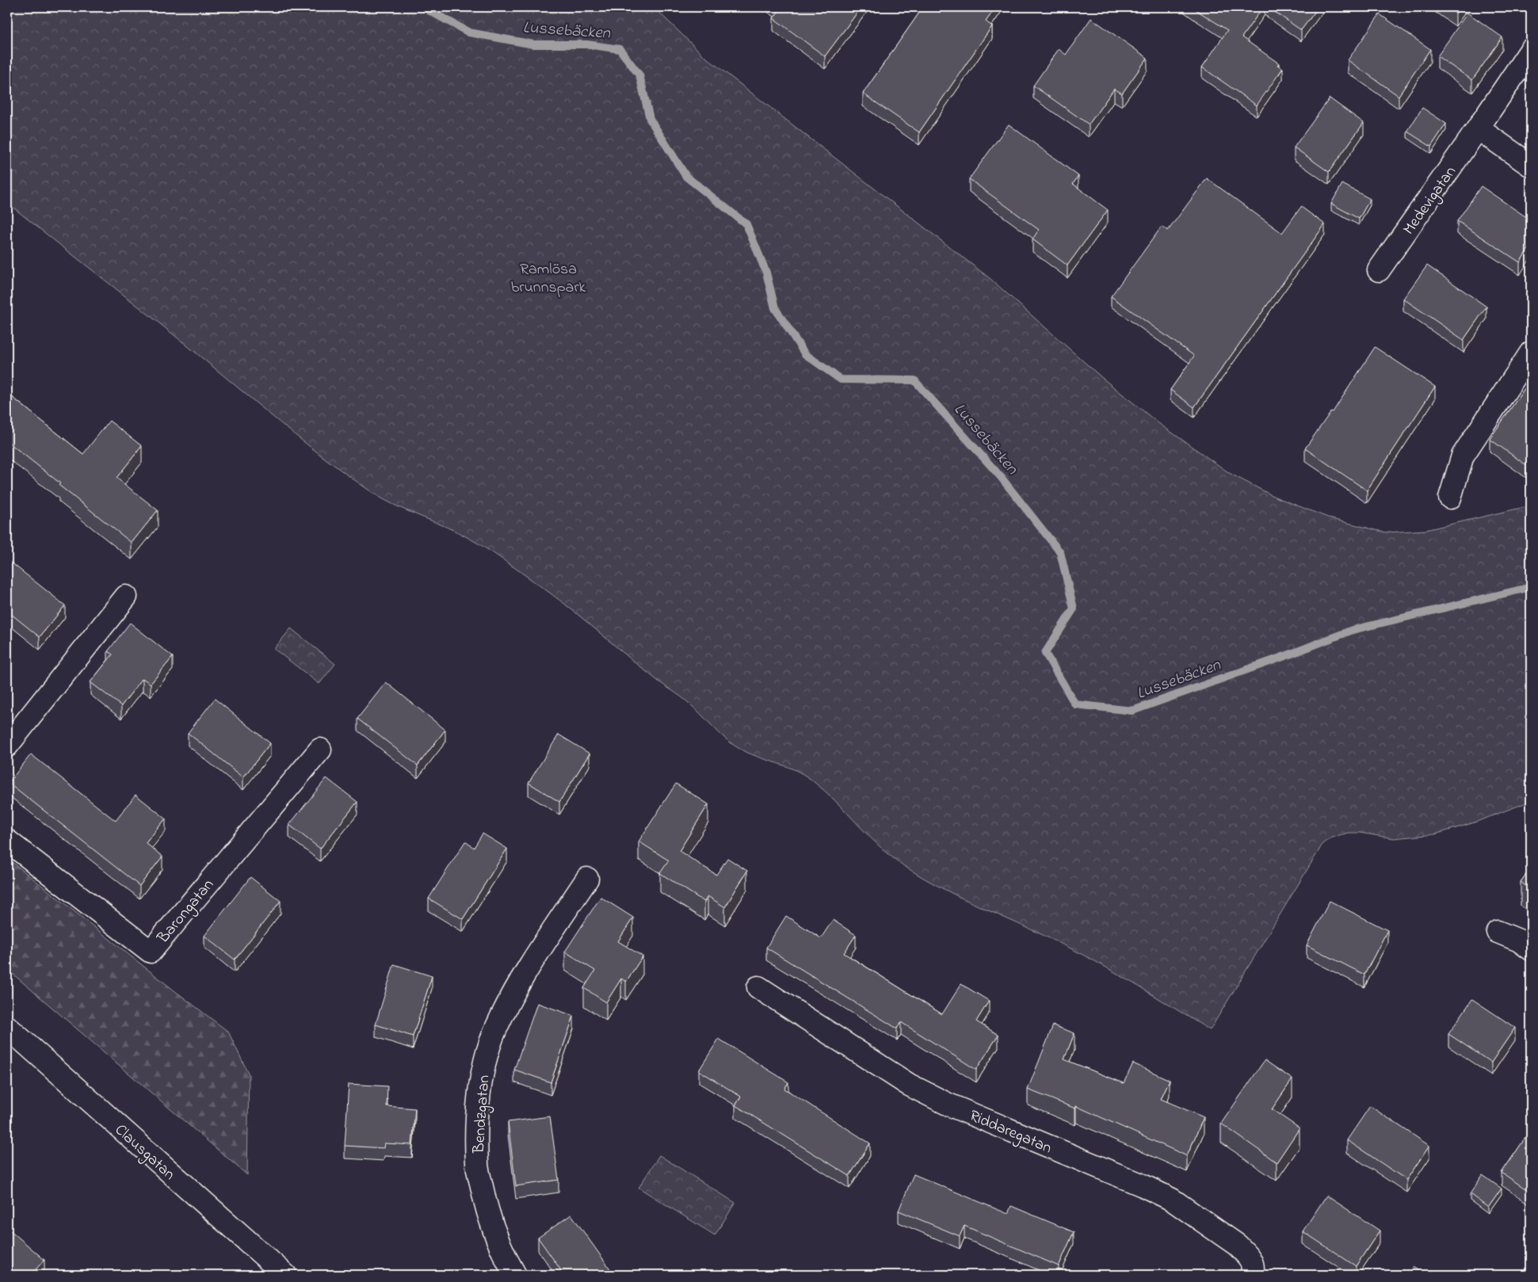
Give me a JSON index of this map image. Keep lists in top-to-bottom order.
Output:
{
  "streets": {
    "street": [
      "Medevigatan",
      "Barongatan",
      "Bendzgatan",
      "Riddaregatan",
      "Clausgatan"
    ]
  },
  "water": ["Lussebäcken"],
  "parks": ["Ramlösa brunnspark"]
}
